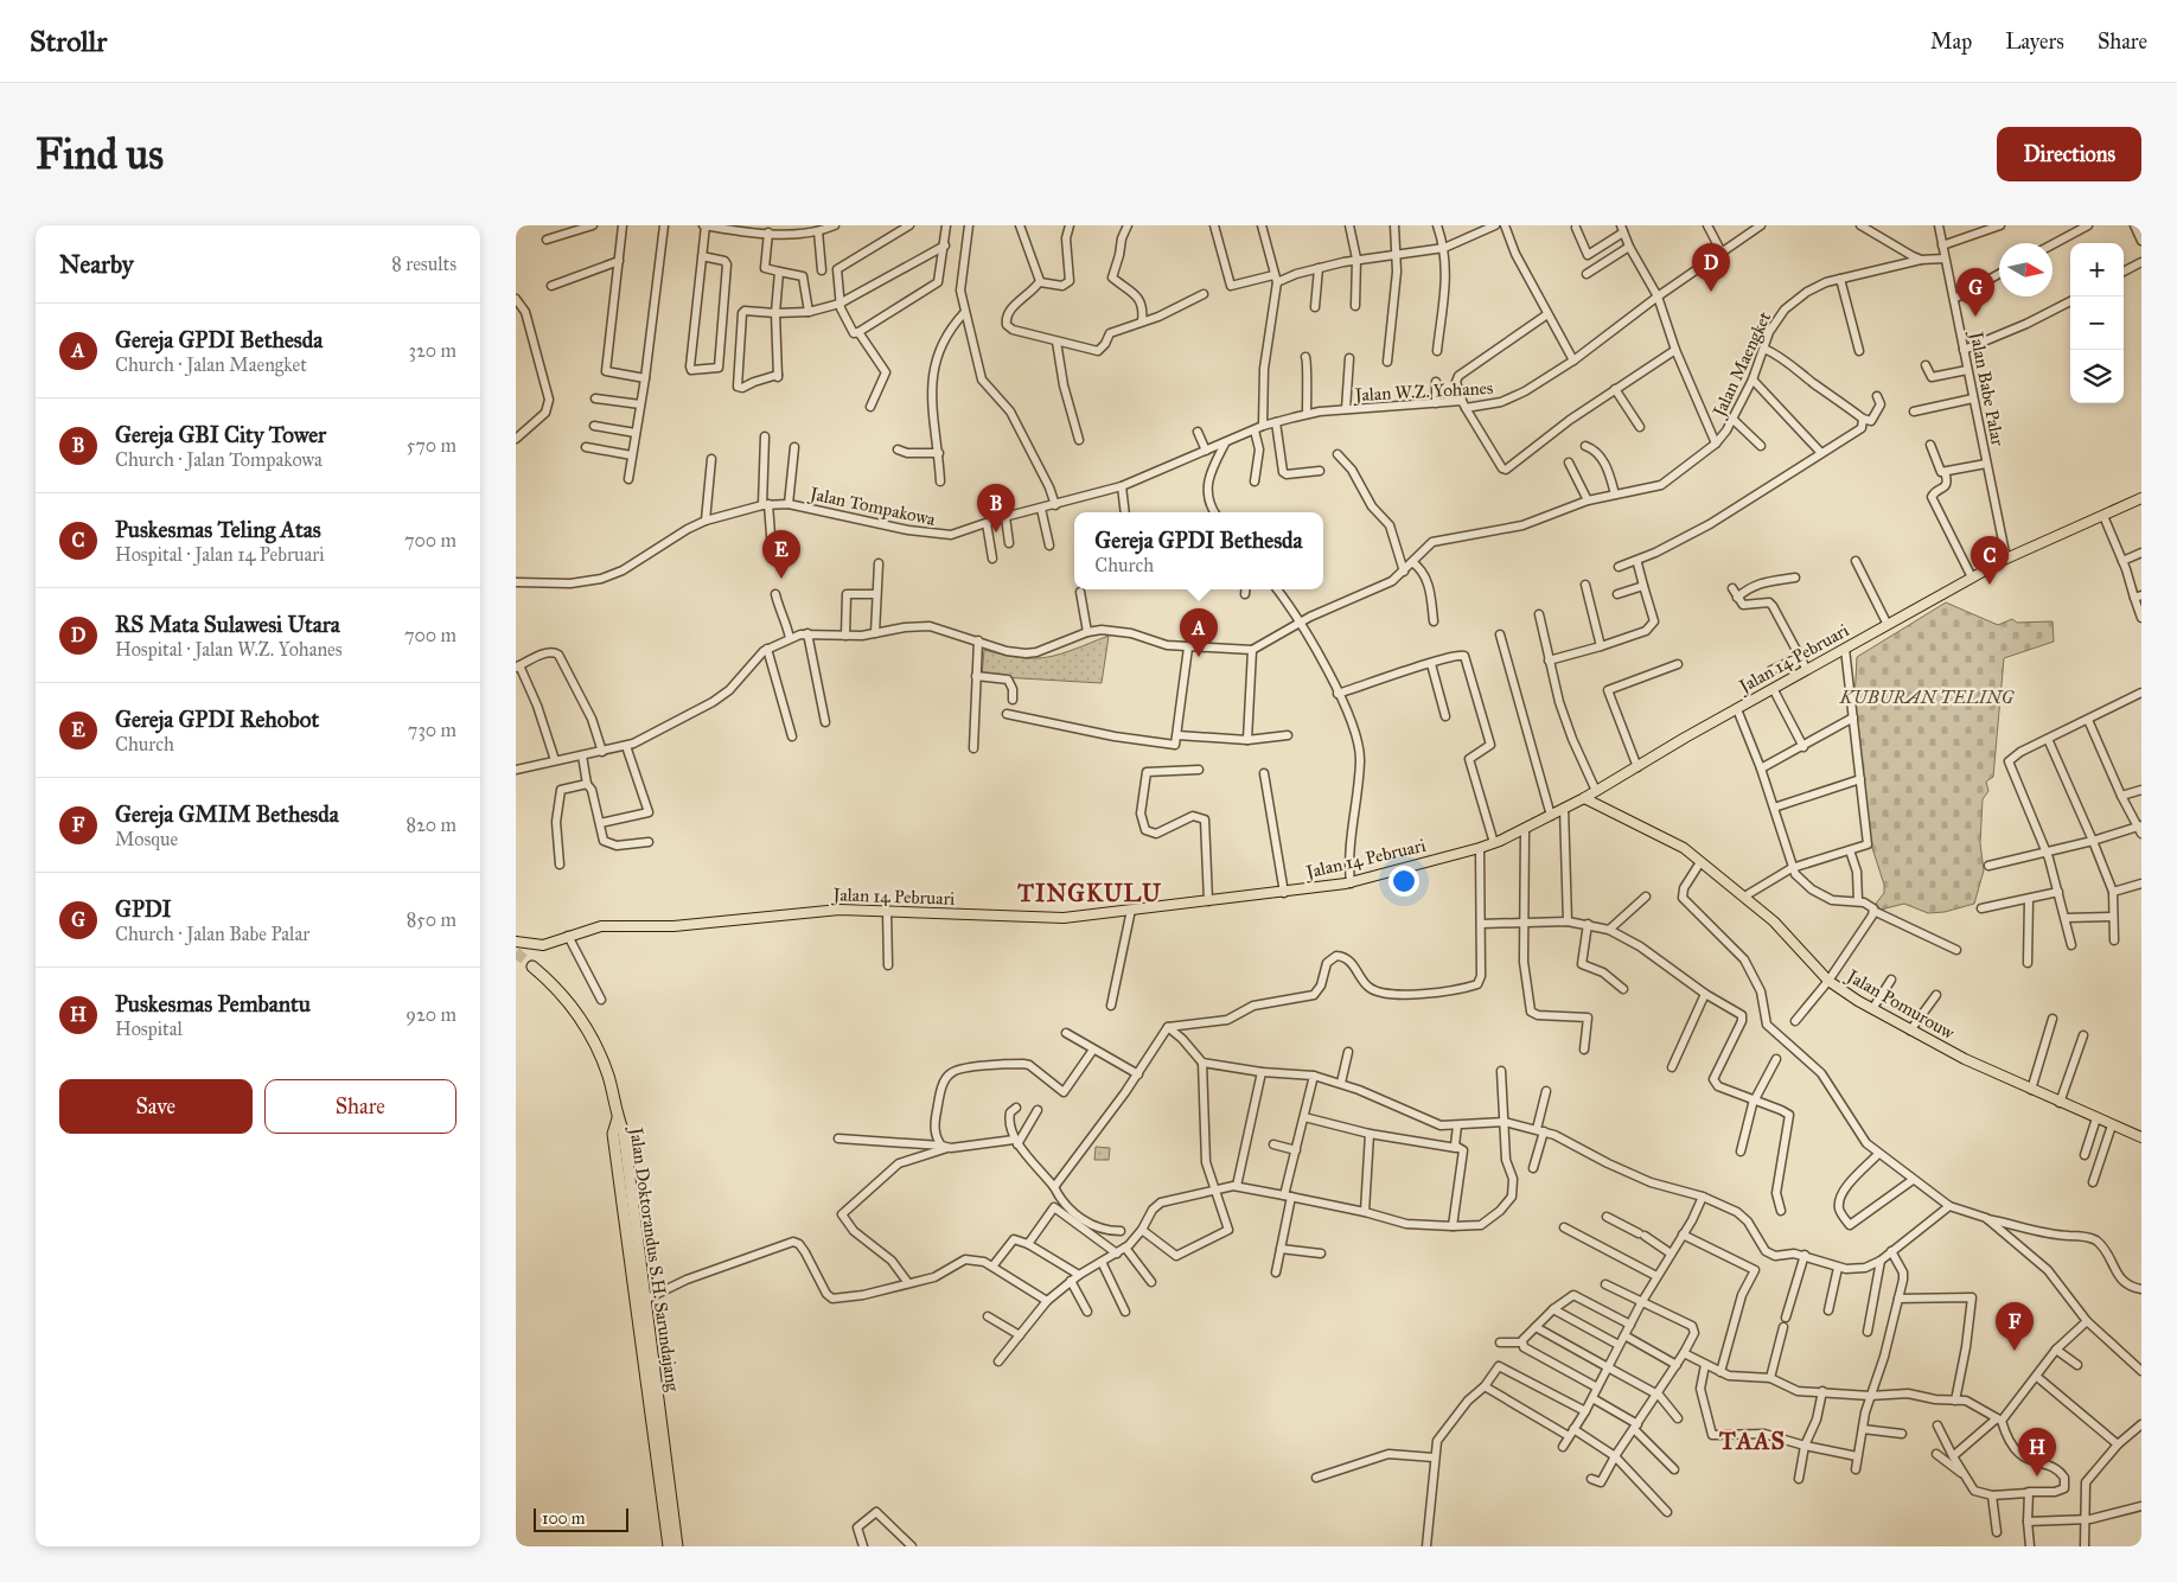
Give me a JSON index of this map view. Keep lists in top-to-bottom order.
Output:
{
  "streets": {
    "highway": ["Jalan Doktorandus S.H. Sarundajang"],
    "main road": ["Jalan 14 Pebruari", "Jalan Pomurouw"],
    "street": [
      "Jalan Maengket",
      "Jalan Babe Palar",
      "Jalan W.Z. Yohanes",
      "Jalan Tompakowa"
    ]
  },
  "crossings": [
    ["Jalan Maengket", "Jalan Babe Palar"],
    ["Jalan Babe Palar", "Jalan 14 Pebruari"],
    ["Jalan W.Z. Yohanes", "Jalan Tompakowa"],
    ["Jalan 14 Pebruari", "Jalan Pomurouw"]
  ],
  "districts": ["TINGKULU", "TAAS"],
  "parks": ["KUBURAN TELING"],
  "scale_bar": "100 m",
  "north": "right",
  "page": {
    "header": "Strollr",
    "nav": ["Map", "Layers", "Share"],
    "buttons": [
      "Directions",
      ["Save", "Share"]
    ],
    "title": "Find us",
    "heading": ["Nearby", "8 results"],
    "map_buttons": ["+", "−"],
    "pins": [
      "D",
      "G",
      "B",
      "E",
      "C",
      "A",
      "F",
      "H"
    ],
    "list": [
      {
        "mark": "A",
        "name": "Gereja GPDI Bethesda",
        "note": "Church · Jalan Maengket",
        "value": "320 m"
      },
      {
        "mark": "B",
        "name": "Gereja GBI City Tower",
        "note": "Church · Jalan Tompakowa",
        "value": "570 m"
      },
      {
        "mark": "C",
        "name": "Puskesmas Teling Atas",
        "note": "Hospital · Jalan 14 Pebruari",
        "value": "700 m"
      },
      {
        "mark": "D",
        "name": "RS Mata Sulawesi Utara",
        "note": "Hospital · Jalan W.Z. Yohanes",
        "value": "700 m"
      },
      {
        "mark": "E",
        "name": "Gereja GPDI Rehobot",
        "note": "Church",
        "value": "730 m"
      },
      {
        "mark": "F",
        "name": "Gereja GMIM Bethesda",
        "note": "Mosque",
        "value": "820 m"
      },
      {
        "mark": "G",
        "name": "GPDI",
        "note": "Church · Jalan Babe Palar",
        "value": "850 m"
      },
      {
        "mark": "H",
        "name": "Puskesmas Pembantu",
        "note": "Hospital",
        "value": "920 m"
      }
    ],
    "popup": ["Gereja GPDI Bethesda", "Church"],
    "scale": "100 m"
  }
}
